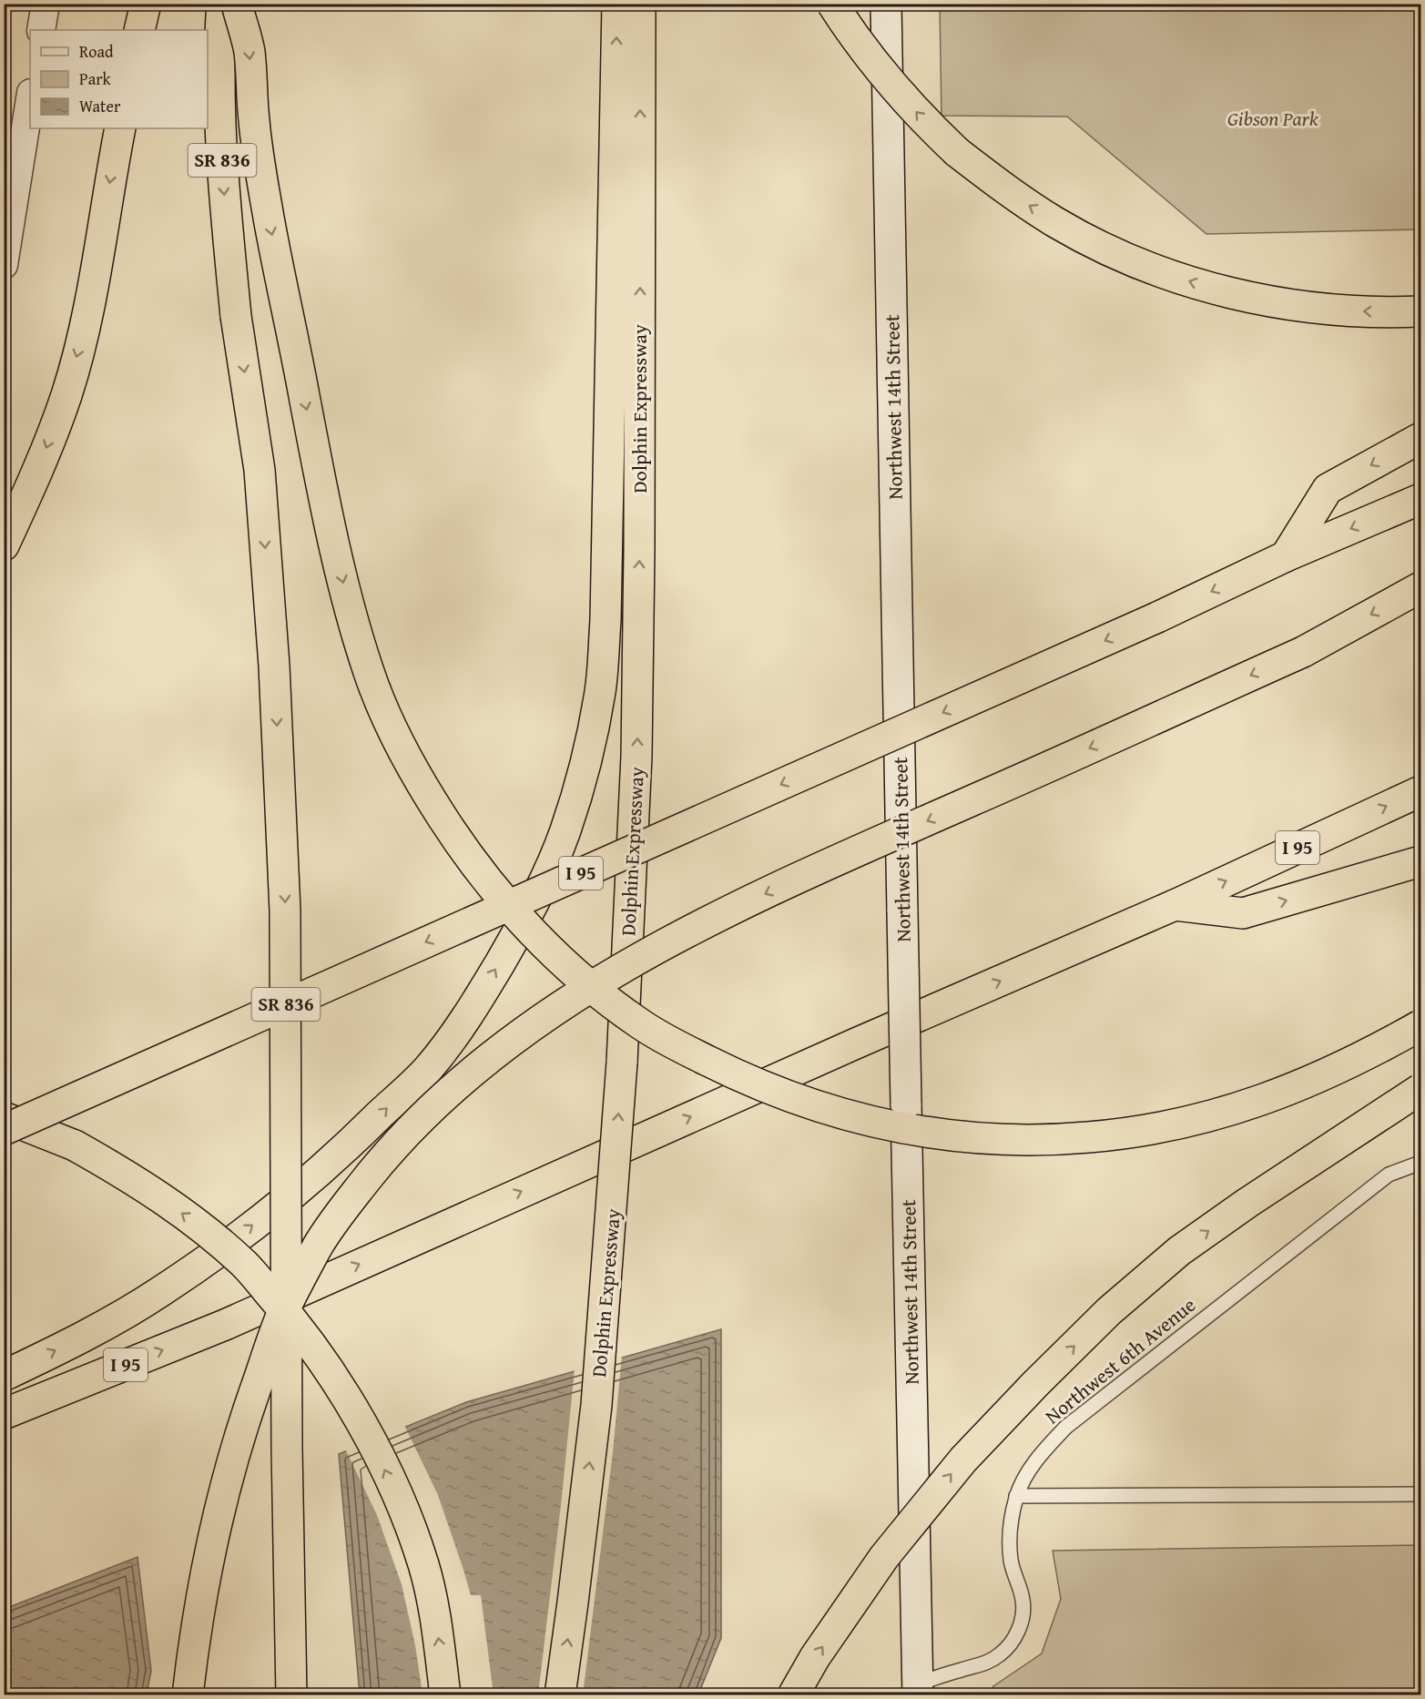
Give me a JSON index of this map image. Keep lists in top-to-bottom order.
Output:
{
  "streets": {
    "highway": ["SR 836", "Dolphin Expressway", "I 95"],
    "street": ["Northwest 14th Street"],
    "lane": ["Northwest 6th Avenue"]
  },
  "crossings": [
    ["Northwest 14th Street", "Northwest 6th Avenue"]
  ],
  "one_way": ["Dolphin Expressway"],
  "parks": ["Gibson Park"],
  "legend": ["Road", "Park", "Water"]
}
